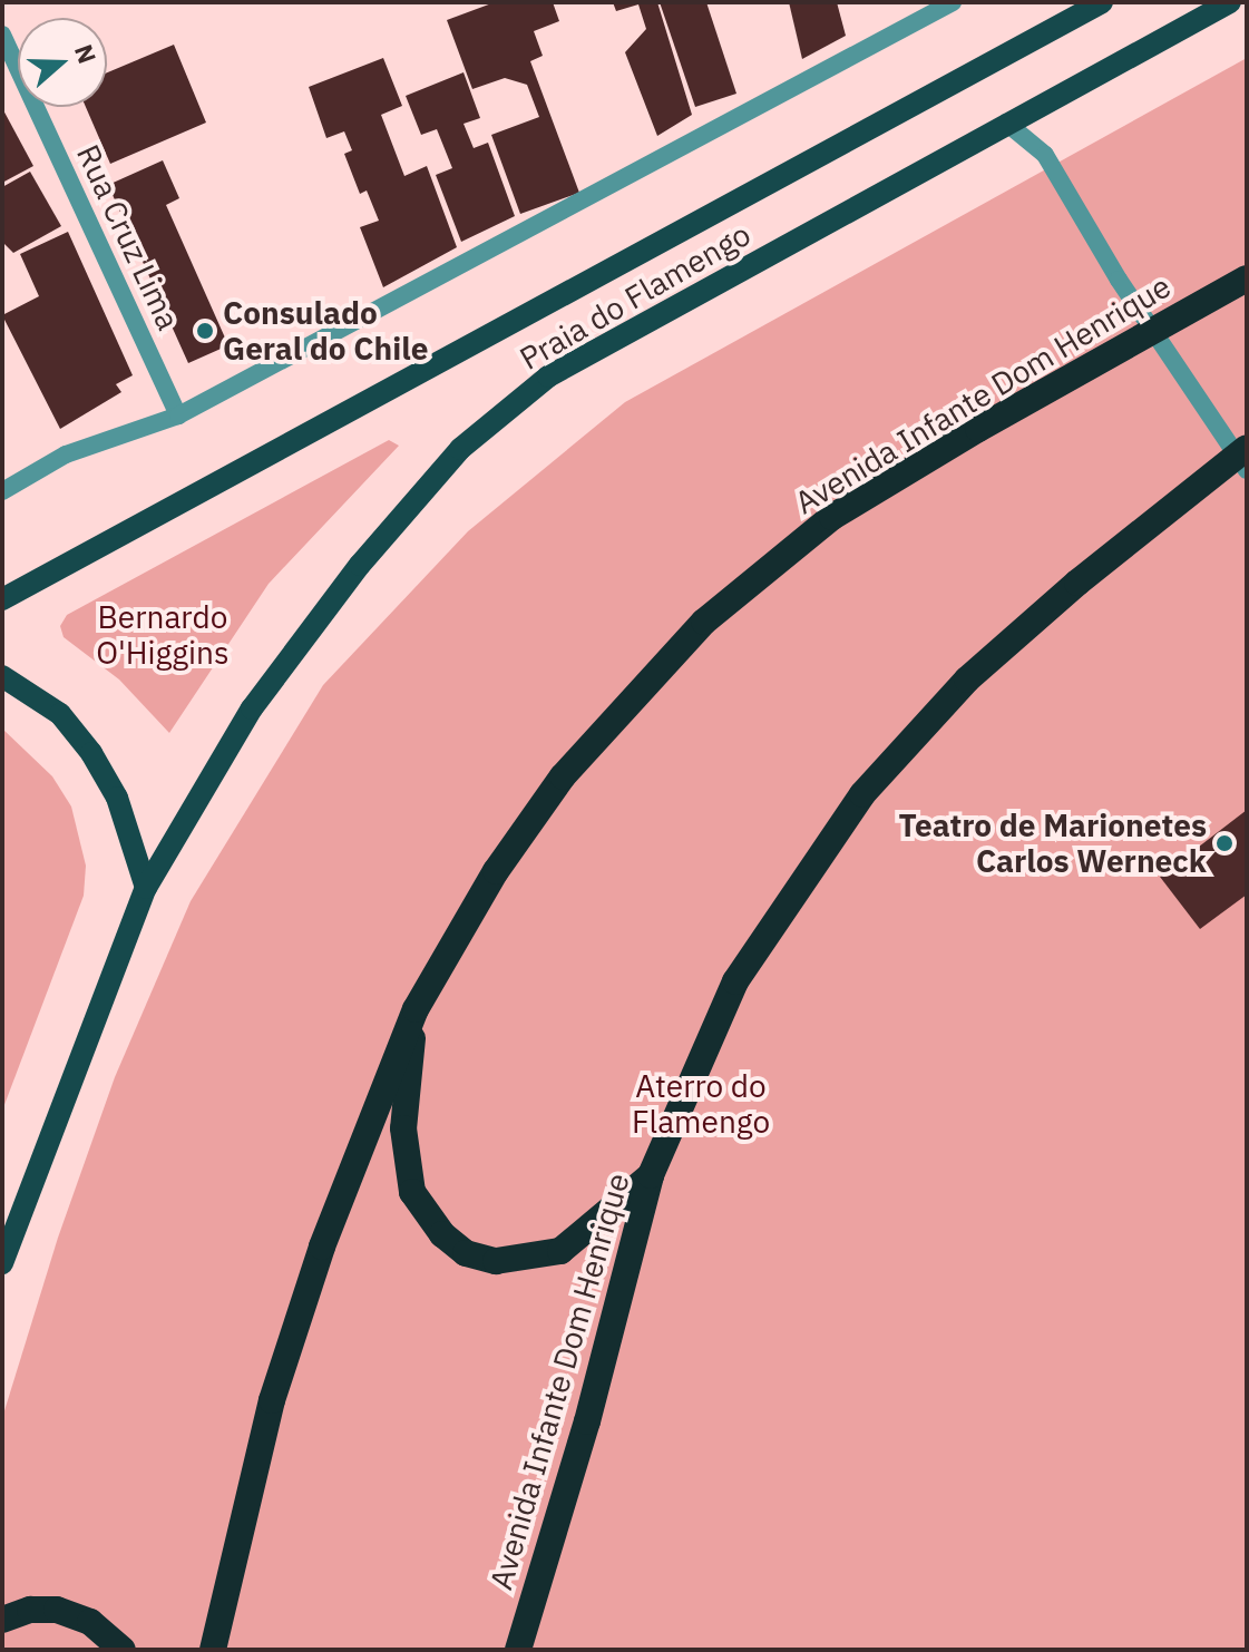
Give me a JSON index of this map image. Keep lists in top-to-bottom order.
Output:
{
  "streets": {
    "highway": ["Avenida Infante Dom Henrique"],
    "main road": ["Praia do Flamengo"],
    "street": ["Rua Cruz Lima"]
  },
  "parks": ["Bernardo O'Higgins", "Aterro do Flamengo"],
  "places": ["Consulado Geral do Chile", "Teatro de Marionetes Carlos Werneck"],
  "north": "right"
}
